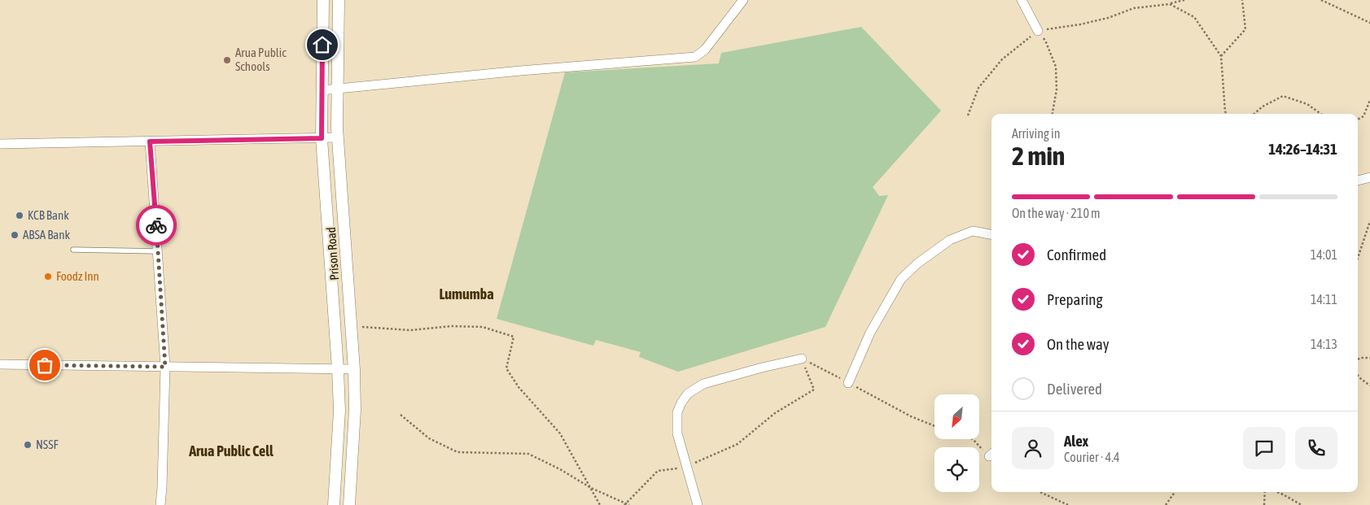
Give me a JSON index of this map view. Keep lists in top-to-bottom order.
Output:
{
  "streets": {
    "street": ["Prison Road"]
  },
  "districts": ["Lumumba", "Arua Public Cell"],
  "places": [
    "Arua Public Schools",
    "KCB Bank",
    "ABSA Bank",
    "Foodz Inn",
    "NSSF"
  ],
  "north": "bottom left",
  "page": {
    "heading": ["2 min", "Arriving in", "14:26–14:31"],
    "panel": ["Alex", "Courier · 4.4"],
    "bar": "On the way · 210 m",
    "list": [
      ["Confirmed", "14:01"],
      ["Preparing", "14:11"],
      ["On the way", "14:13"],
      "Delivered"
    ]
  }
}
